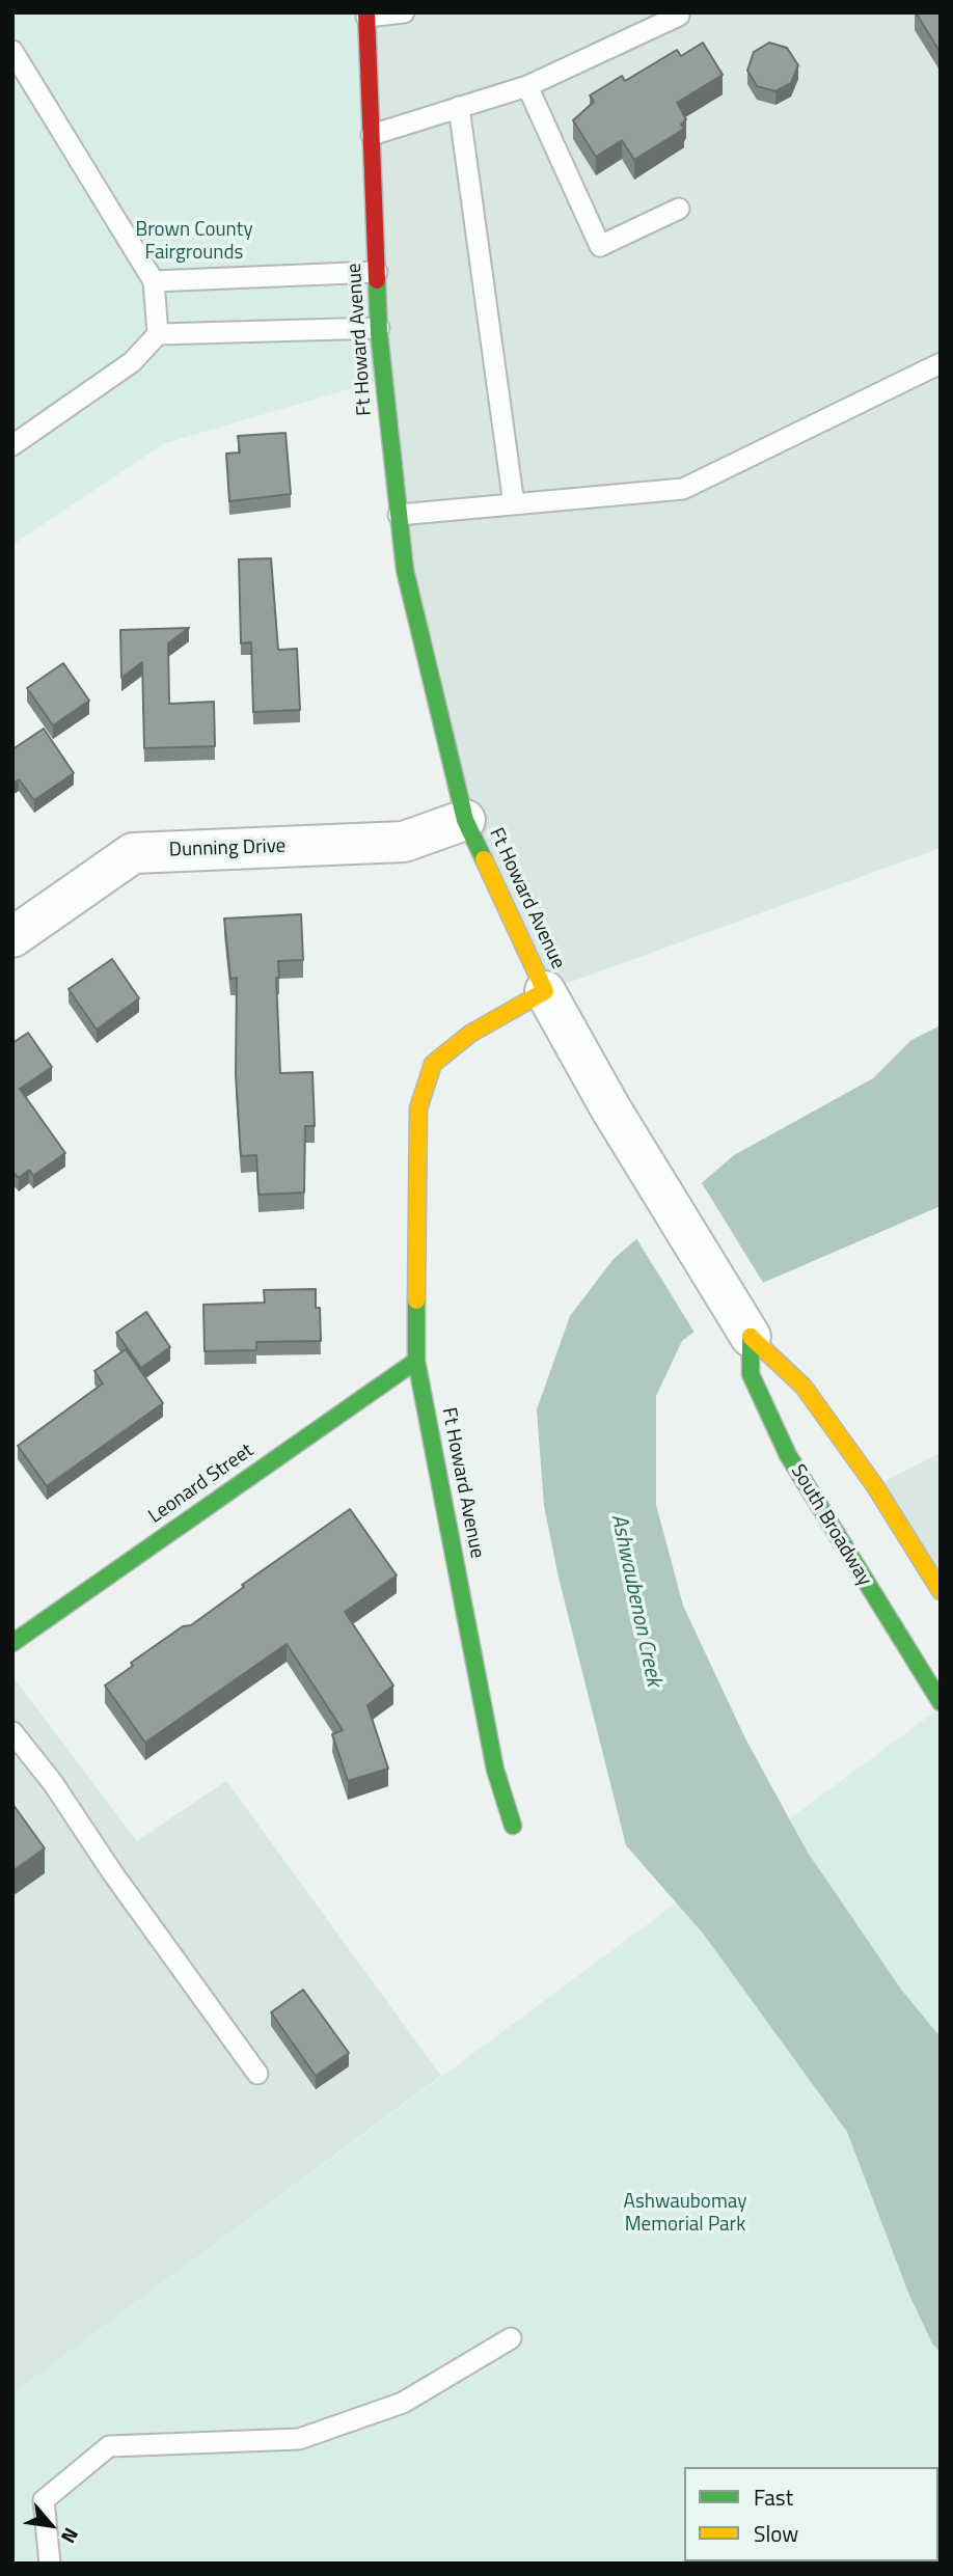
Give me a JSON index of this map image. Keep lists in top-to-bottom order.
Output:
{
  "streets": {
    "street": [
      "Ft Howard Avenue",
      "Dunning Drive",
      "Leonard Street",
      "South Broadway"
    ]
  },
  "crossings": [
    ["Ft Howard Avenue", "Dunning Drive"],
    ["Ft Howard Avenue", "Leonard Street"]
  ],
  "water": ["Ashwaubenon Creek"],
  "parks": ["Brown County Fairgrounds", "Ashwaubomay Memorial Park"],
  "legend": ["Fast", "Slow"],
  "north": "bottom right"
}
